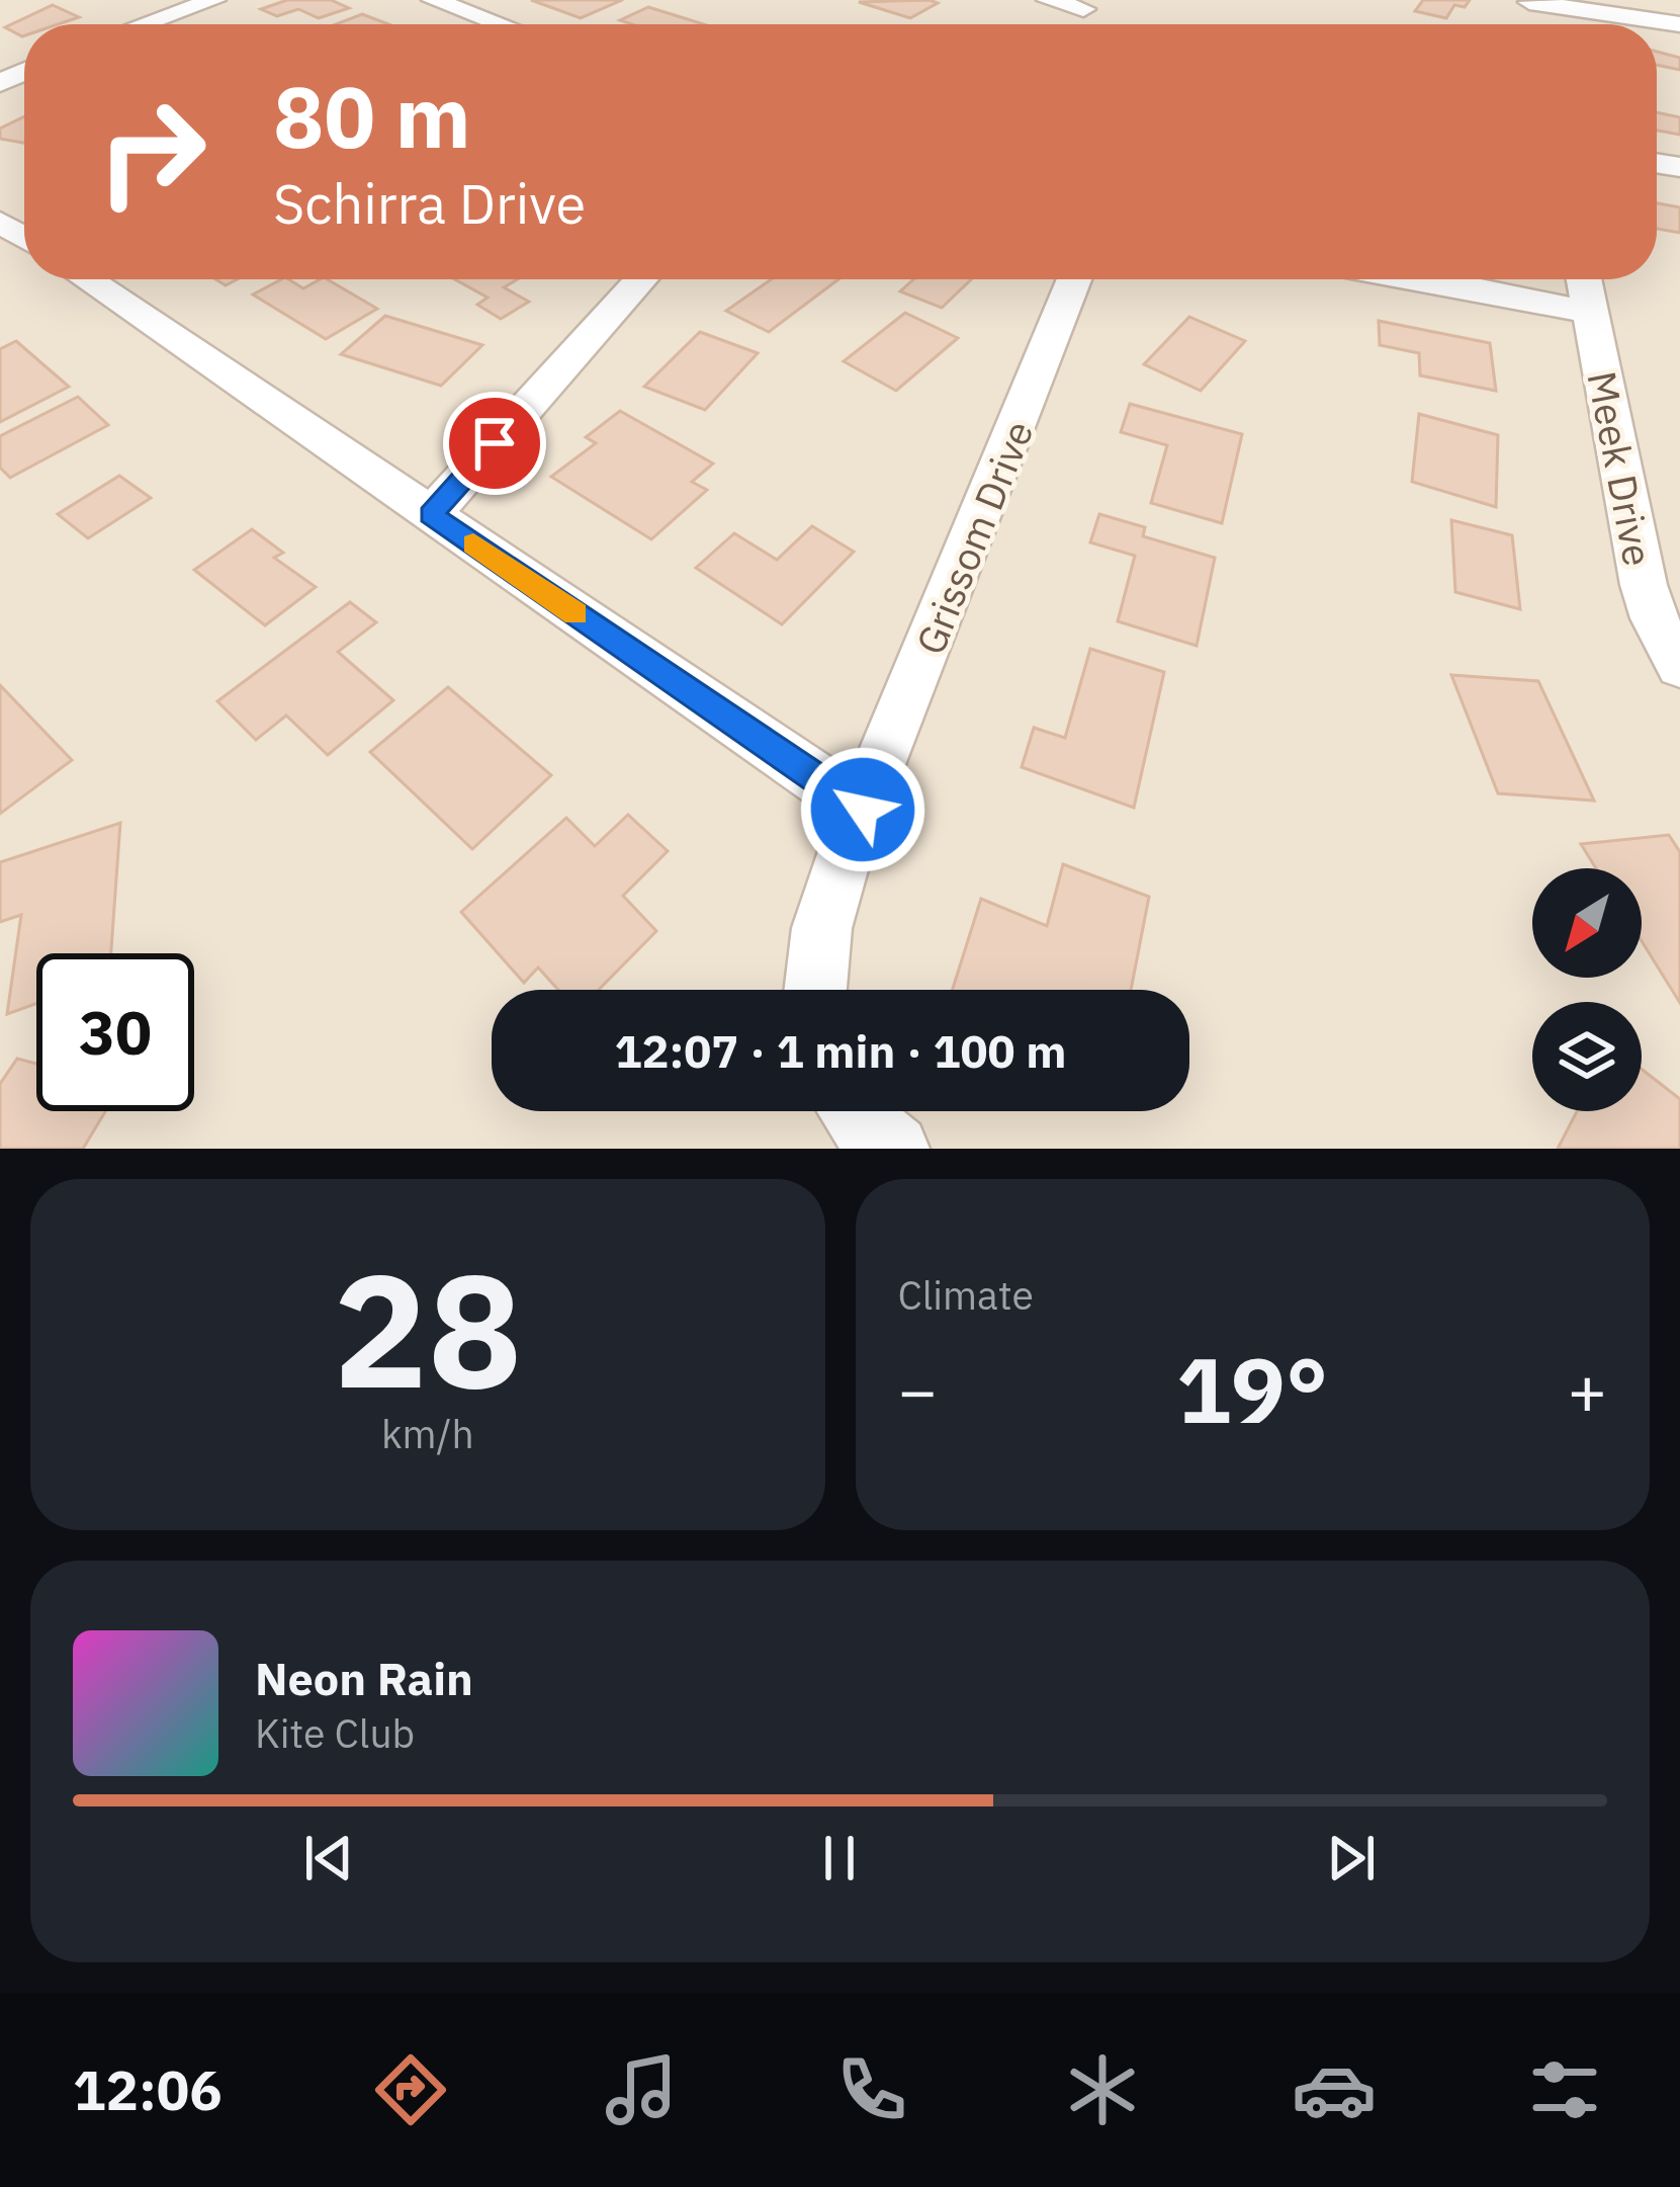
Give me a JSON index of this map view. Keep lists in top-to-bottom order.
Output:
{
  "streets": {
    "street": ["Meek Drive", "Grissom Drive"]
  },
  "north": "bottom left",
  "page": {
    "turn": ["80 m", "Schirra Drive"],
    "limit": "30",
    "trip": "12:07 · 1 min · 100 m",
    "tile": [
      ["28", "km/h"],
      "Climate"
    ],
    "heat": ["−", "19°", "+"],
    "song": ["Neon Rain", "Kite Club"],
    "tabs": "12:06"
  }
}
